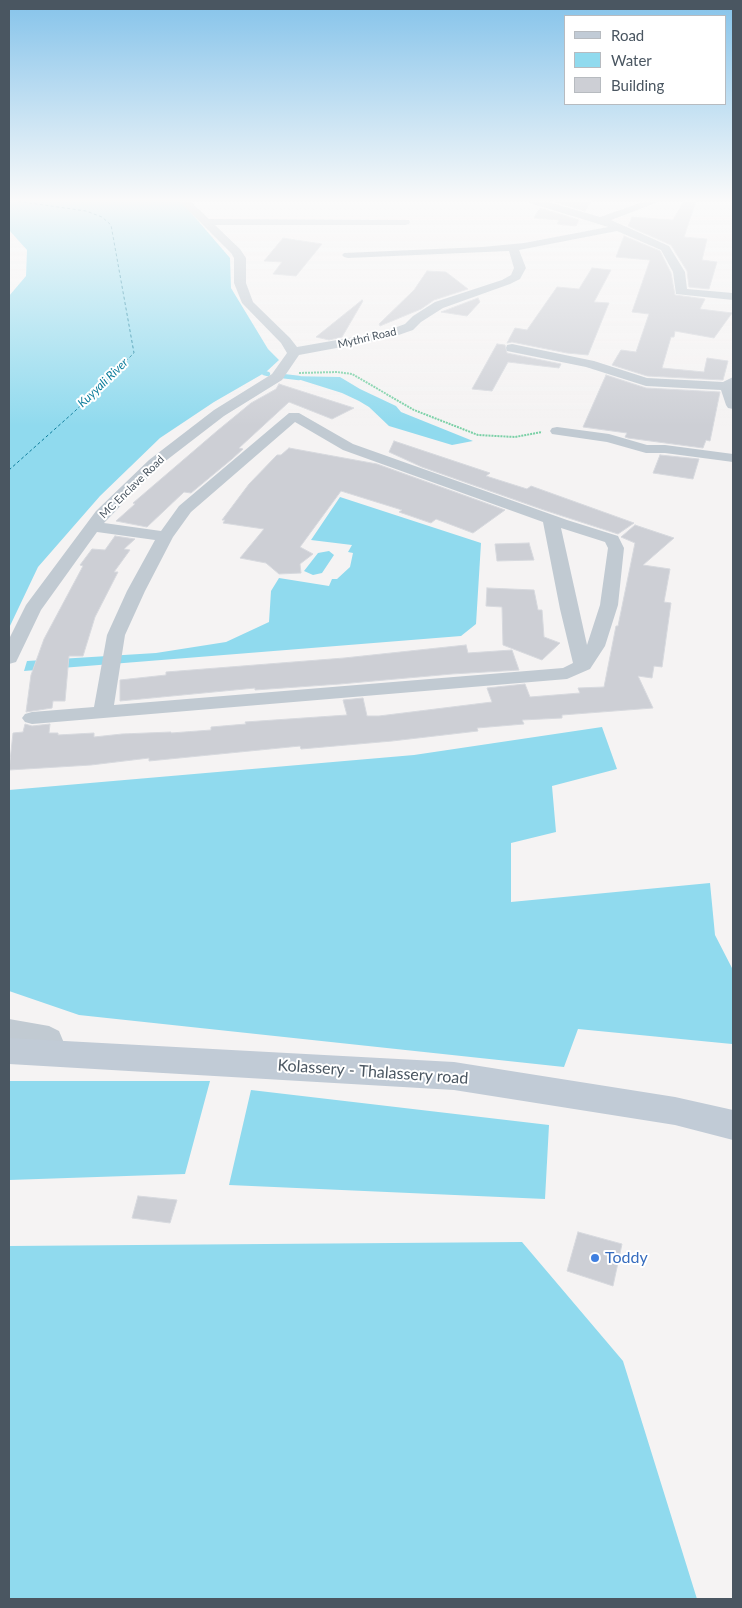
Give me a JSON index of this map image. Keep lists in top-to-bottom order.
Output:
{
  "streets": {
    "main road": ["Kolassery - Thalassery road"],
    "street": ["Mythri Road", "MC Enclave Road"]
  },
  "crossings": [
    ["Mythri Road", "MC Enclave Road"]
  ],
  "water": ["Kuyyali River"],
  "places": ["Toddy"],
  "legend": ["Road", "Water", "Building"]
}
